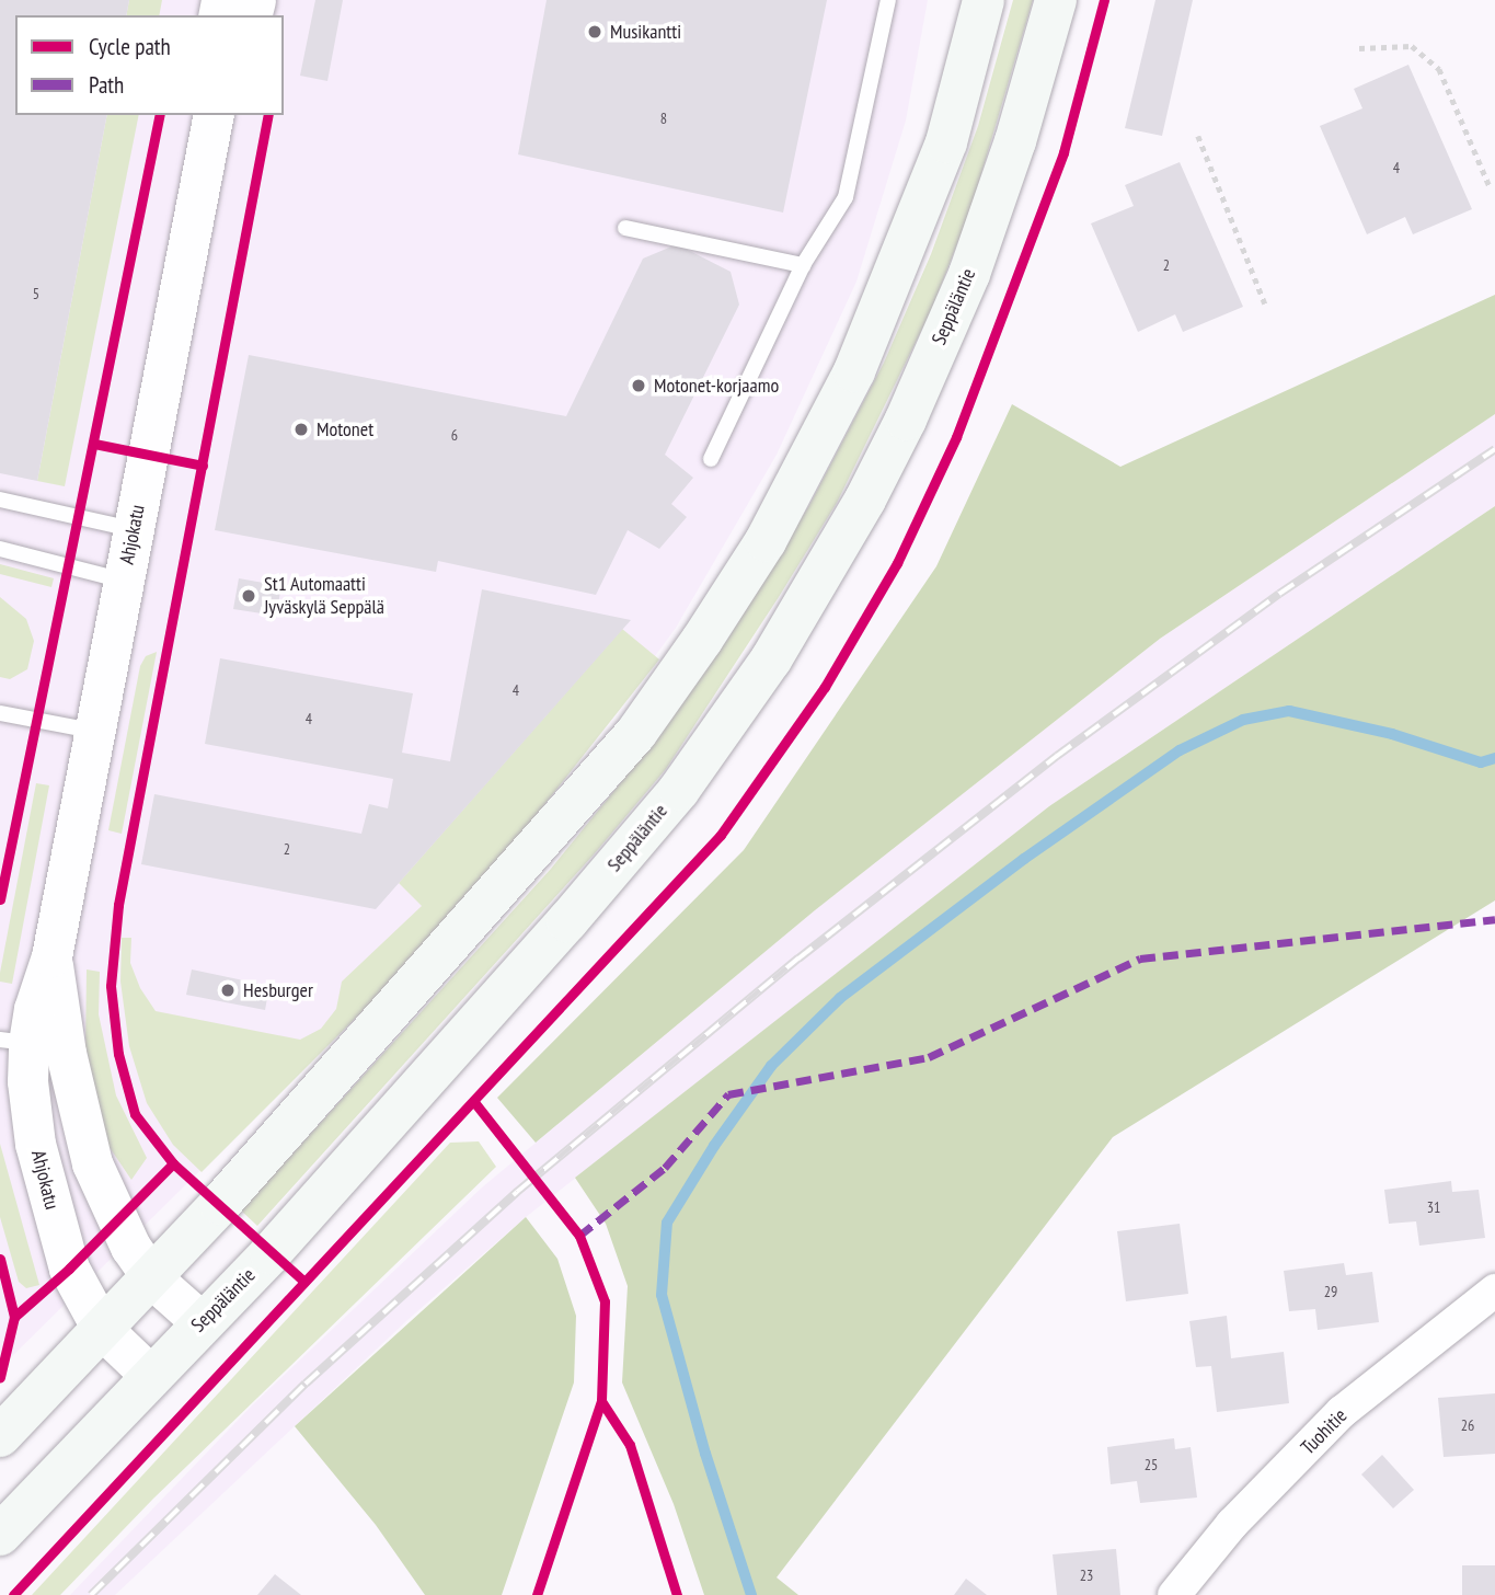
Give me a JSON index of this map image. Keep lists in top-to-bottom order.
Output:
{
  "streets": {
    "main road": ["Seppäläntie"],
    "street": ["Ahjokatu", "Tuohitie"]
  },
  "crossings": [
    ["Seppäläntie", "Ahjokatu"]
  ],
  "places": [
    "Musikantti",
    "Motonet-korjaamo",
    "Motonet",
    "St1 Automaatti Jyväskylä Seppälä",
    "Hesburger"
  ],
  "house_numbers": [
    "8",
    "4",
    "2",
    "5",
    "6",
    "4",
    "4",
    "2",
    "31",
    "29",
    "26",
    "25",
    "23"
  ],
  "legend": ["Cycle path", "Path"]
}
